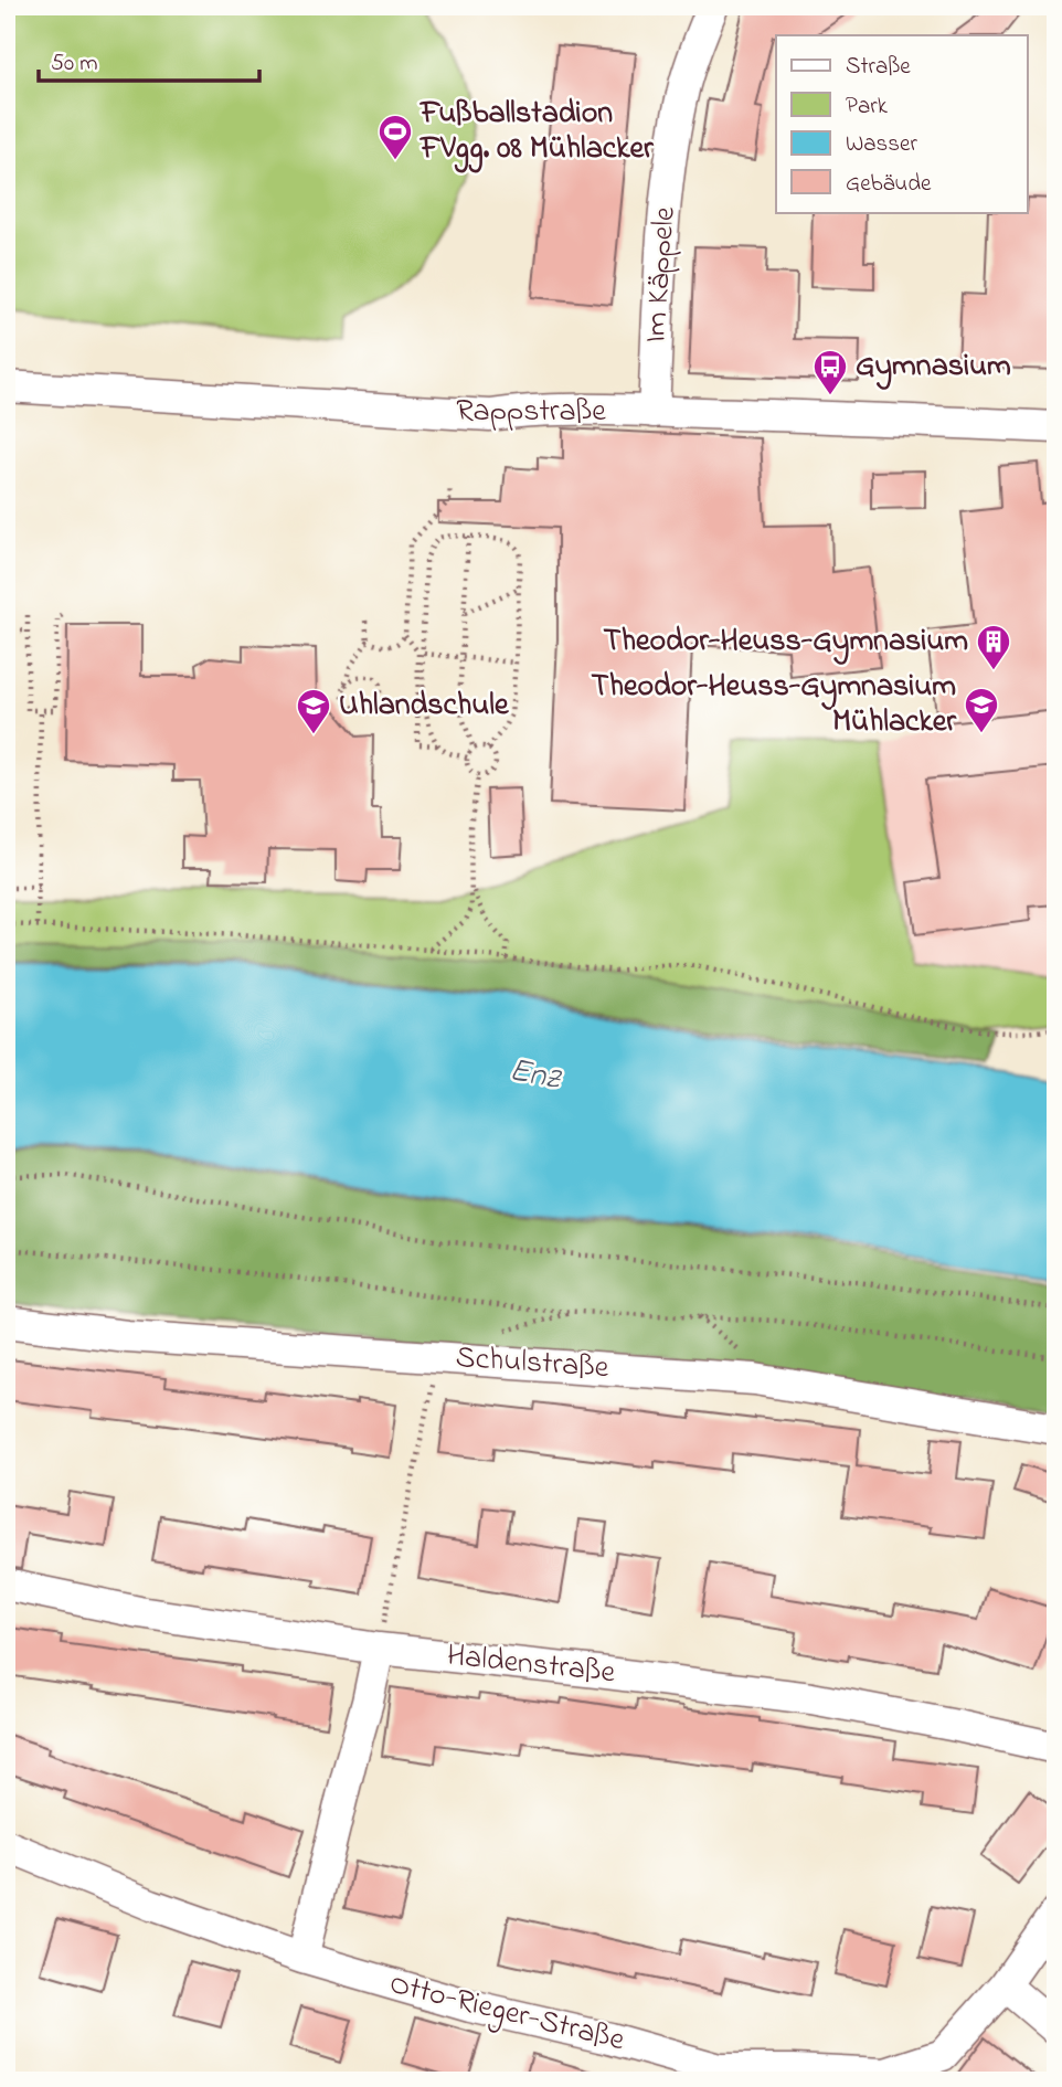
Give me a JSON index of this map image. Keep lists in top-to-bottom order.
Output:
{
  "streets": {
    "street": [
      "Im Käppele",
      "Rappstraße",
      "Schulstraße",
      "Haldenstraße",
      "Otto-Rieger-Straße"
    ]
  },
  "crossings": [
    ["Im Käppele", "Rappstraße"]
  ],
  "water": ["Enz"],
  "places": {
    "sports": ["Fußballstadion FVgg. 08 Mühlacker"],
    "bus stop": ["Gymnasium"],
    "building": ["Theodor-Heuss-Gymnasium"],
    "school or university": ["Theodor-Heuss-Gymnasium Mühlacker", "Uhlandschule"]
  },
  "legend": [
    "Straße",
    "Park",
    "Wasser",
    "Gebäude"
  ],
  "scale_bar": "50 m"
}
